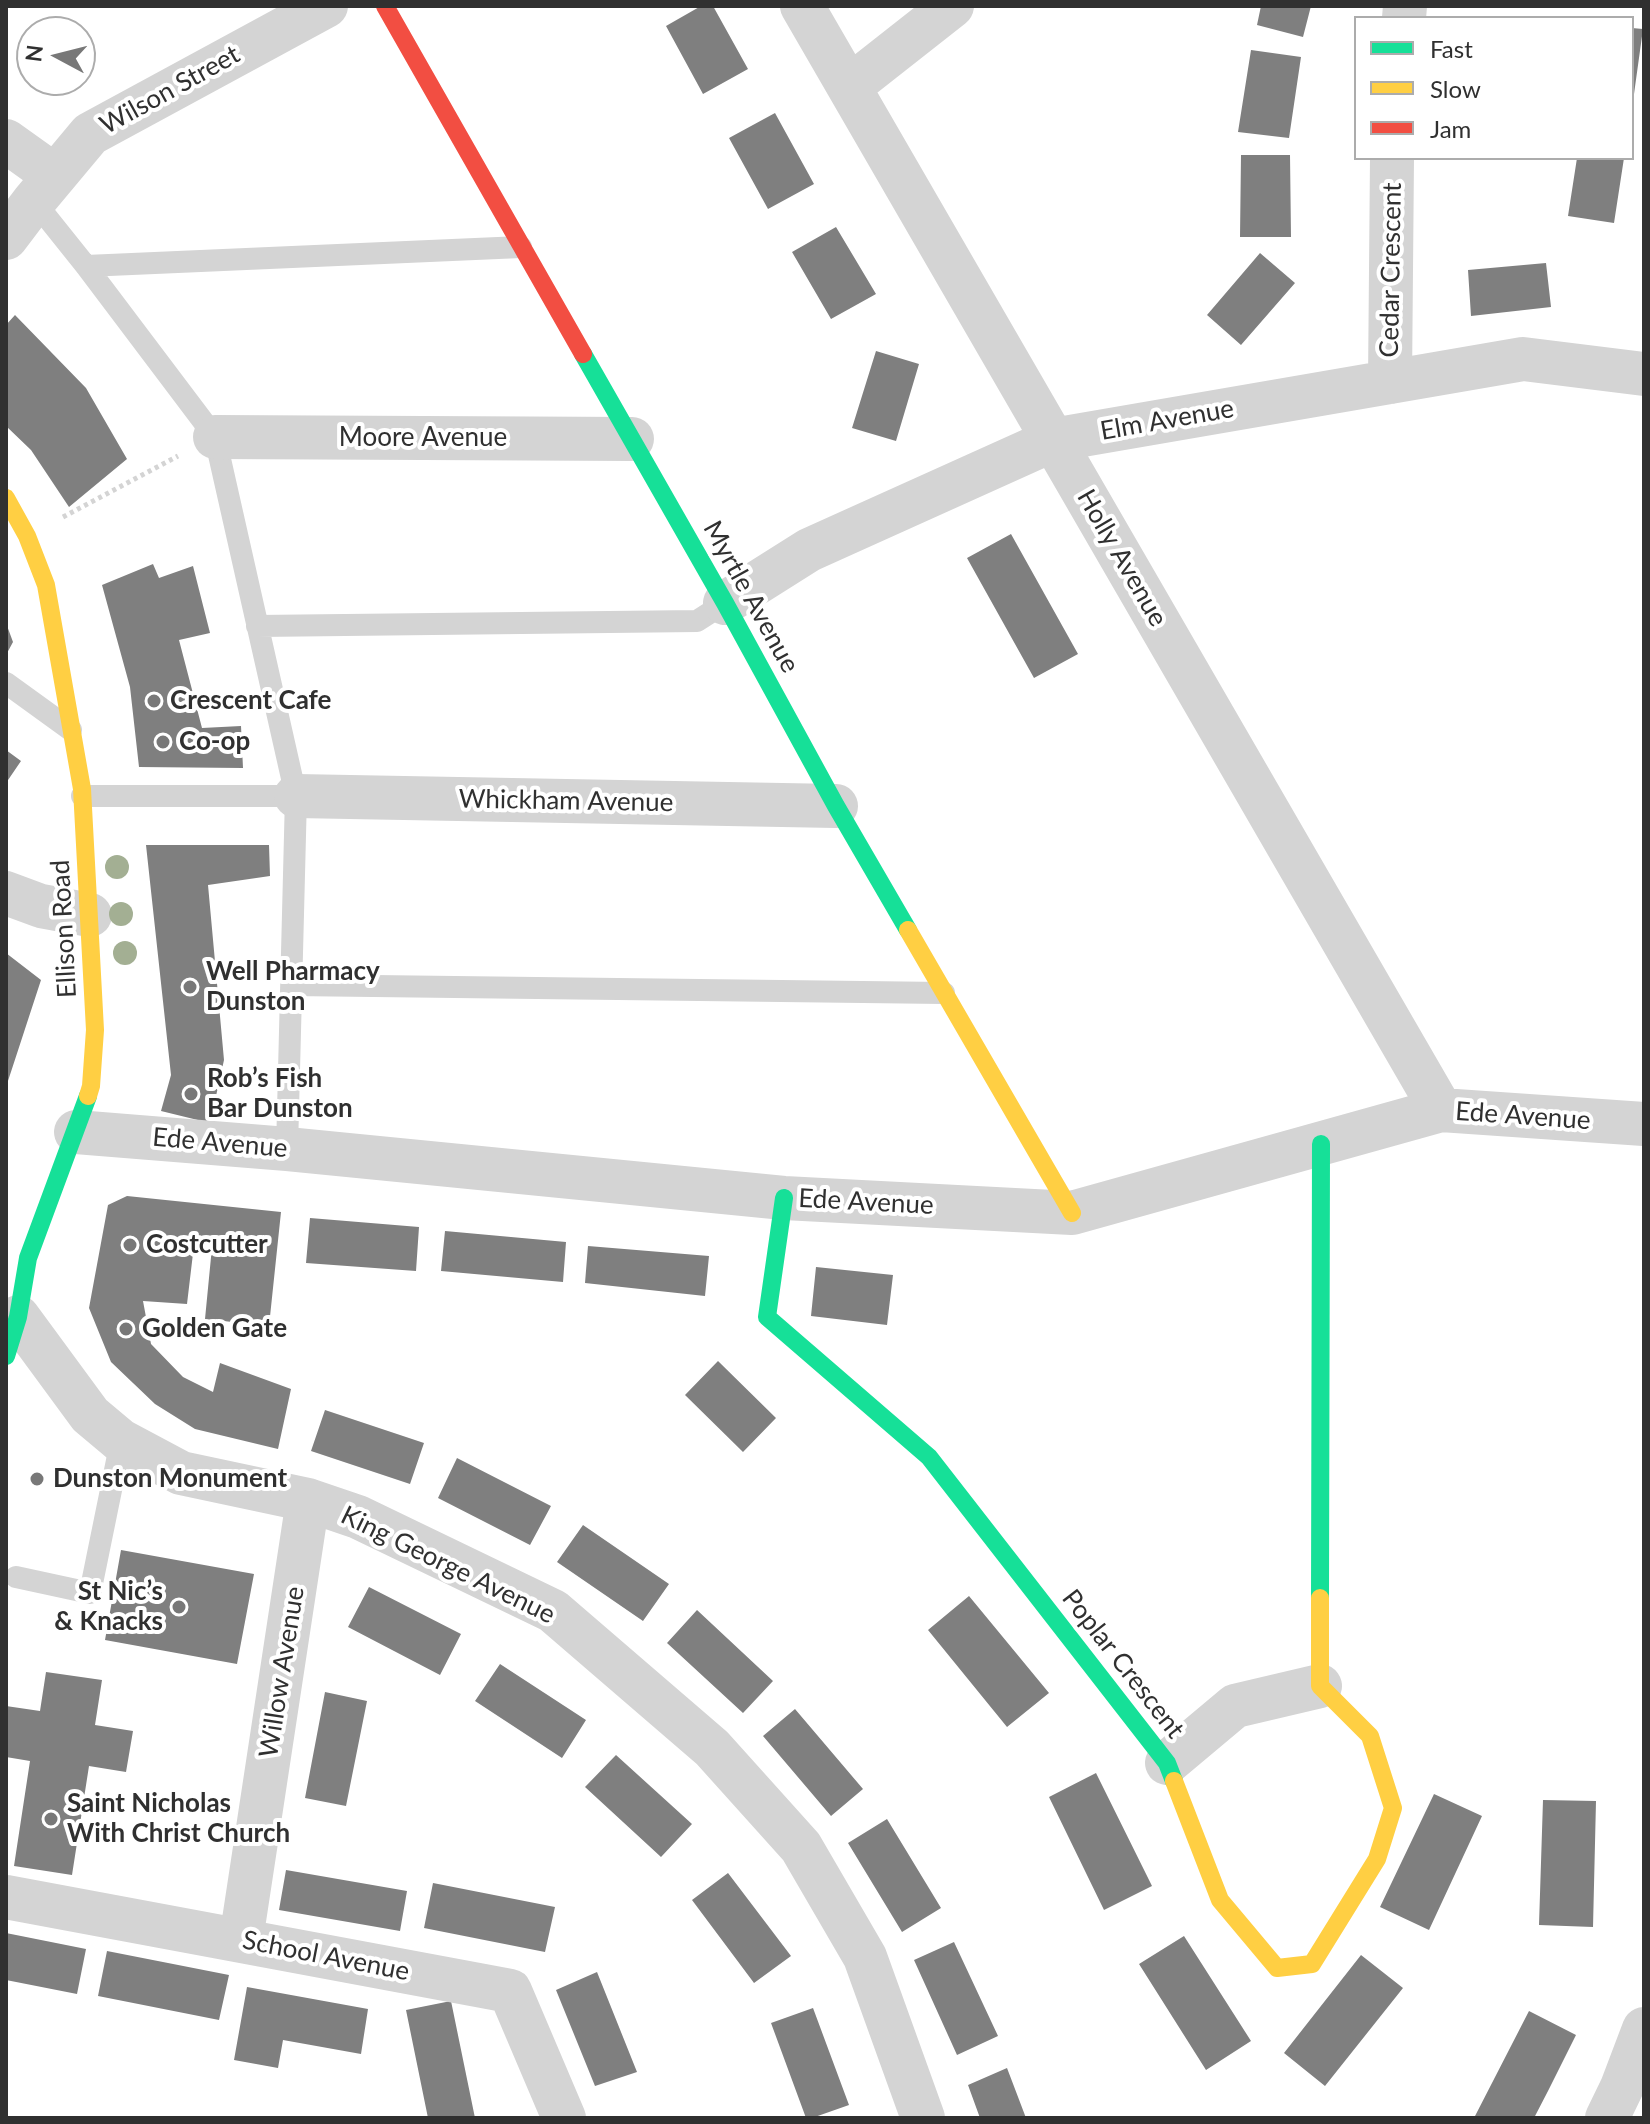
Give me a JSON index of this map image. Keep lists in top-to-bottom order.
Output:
{
  "streets": {
    "street": [
      "Wilson Street",
      "Cedar Crescent",
      "Elm Avenue",
      "Moore Avenue",
      "Holly Avenue",
      "Myrtle Avenue",
      "Whickham Avenue",
      "Ellison Road",
      "Ede Avenue",
      "King George Avenue",
      "Poplar Crescent",
      "Willow Avenue",
      "School Avenue"
    ]
  },
  "crossings": [
    ["Cedar Crescent", "Elm Avenue"],
    ["Elm Avenue", "Holly Avenue"],
    ["Elm Avenue", "Myrtle Avenue"],
    ["Moore Avenue", "Myrtle Avenue"],
    ["Holly Avenue", "Ede Avenue"],
    ["Myrtle Avenue", "Whickham Avenue"],
    ["Myrtle Avenue", "Ede Avenue"],
    ["Ellison Road", "Ede Avenue"],
    ["Ellison Road", "King George Avenue"],
    ["Ede Avenue", "Poplar Crescent"],
    ["King George Avenue", "Willow Avenue"],
    ["Willow Avenue", "School Avenue"]
  ],
  "places": [
    "Crescent Cafe",
    "Co-op",
    "Well Pharmacy Dunston",
    "Rob’s Fish Bar Dunston",
    "Costcutter",
    "Golden Gate",
    "Dunston Monument",
    "St Nic’s & Knacks",
    "Saint Nicholas With Christ Church"
  ],
  "legend": ["Fast", "Slow", "Jam"],
  "north": "left"
}
